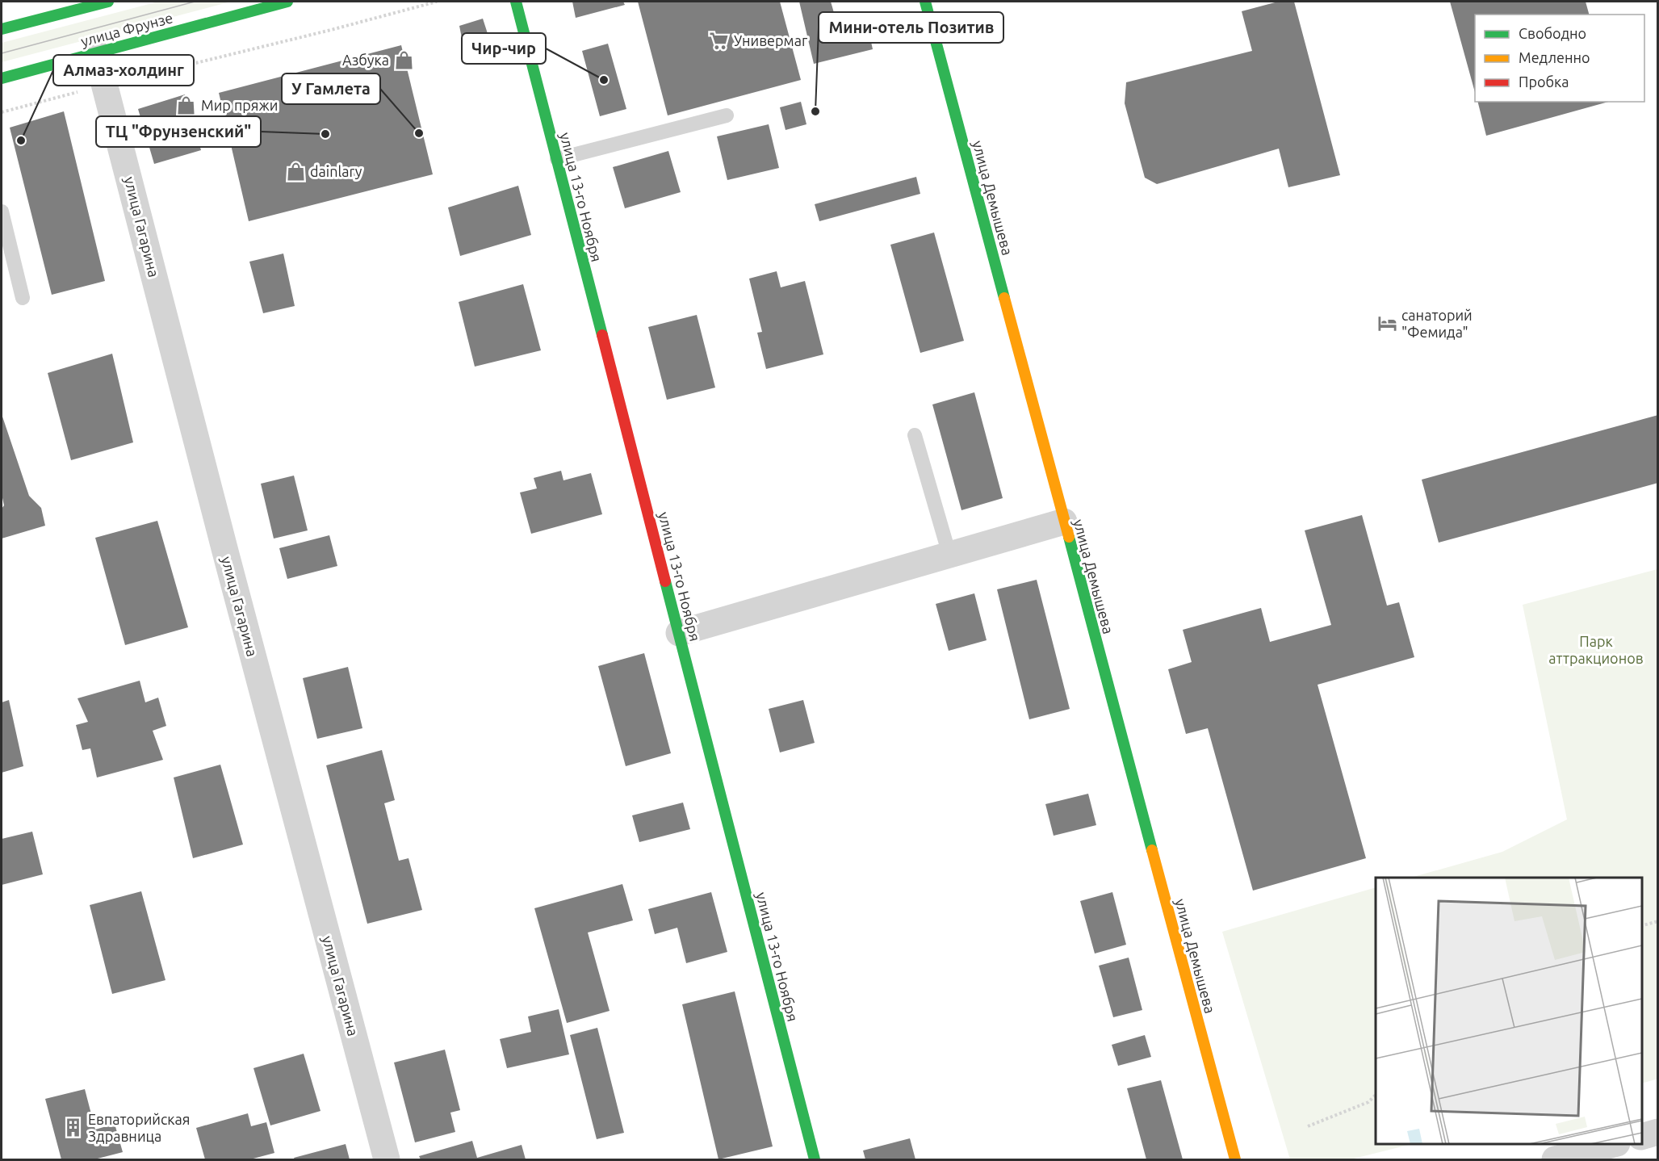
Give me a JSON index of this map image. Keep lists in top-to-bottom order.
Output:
{
  "streets": {
    "street": [
      "улица Фрунзе",
      "улица 13-го Ноября",
      "улица Демышева",
      "улица Гагарина"
    ]
  },
  "crossings": [
    ["улица Фрунзе", "улица Гагарина"]
  ],
  "parks": ["Парк аттракционов"],
  "places": {
    "supermarket": ["Универмаг"],
    "shop": ["Азбука", "Мир пряжи", "dainlary"],
    "other": [
      "Чир-чир",
      "Мини-отель Позитив",
      "У Гамлета",
      "ТЦ \"Фрунзенский\"",
      "Алмаз-холдинг"
    ],
    "hotel": ["санаторий \"Фемида\""],
    "building": ["Евпаторийская Здравница"]
  },
  "legend": ["Свободно", "Медленно", "Пробка"]
}
